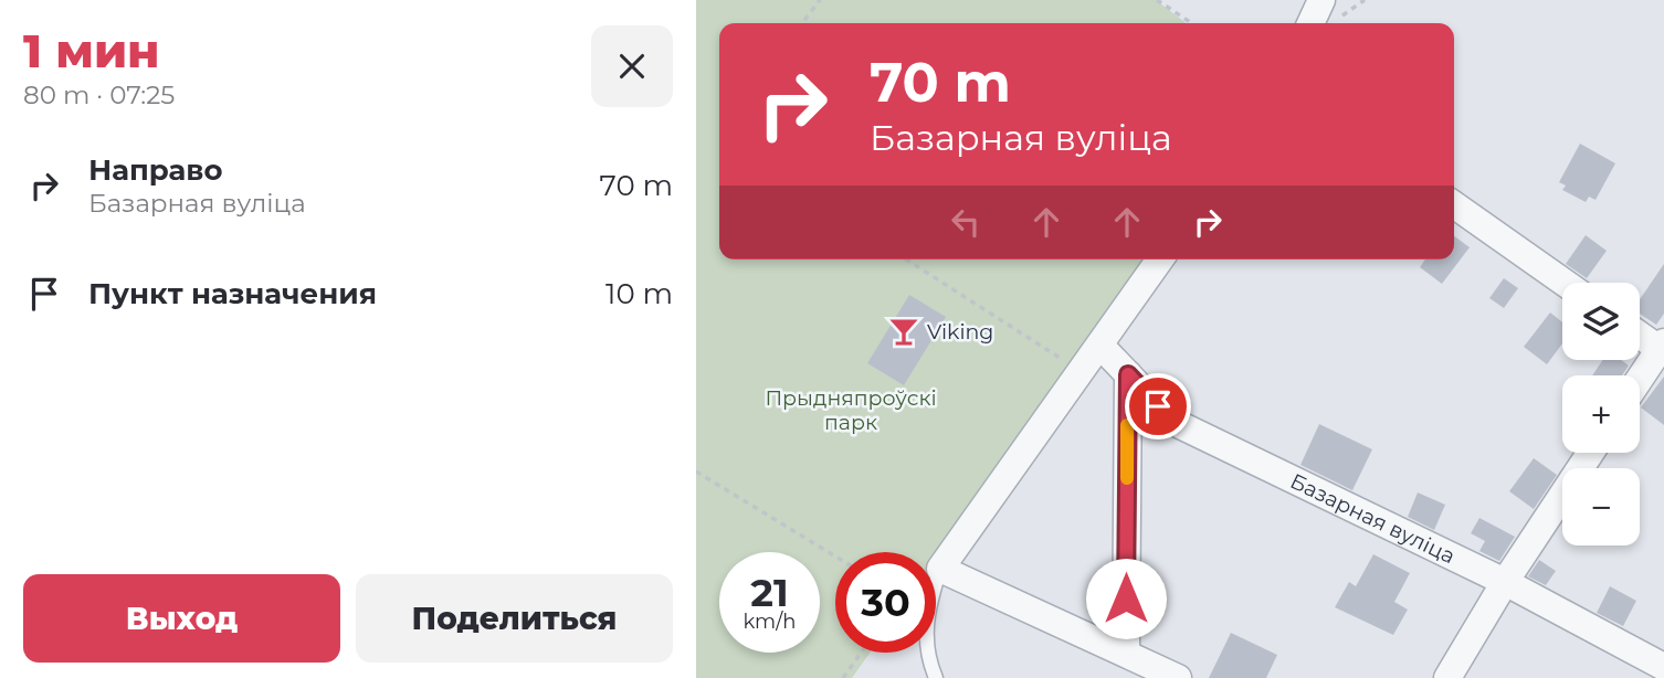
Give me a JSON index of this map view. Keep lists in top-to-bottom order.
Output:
{
  "streets": {
    "street": ["Базарная вуліца"]
  },
  "parks": ["Прыдняпроўскі парк"],
  "places": {
    "bar": ["Viking"]
  },
  "page": {
    "heading": ["1 мин", "80 m · 07:25"],
    "turn": ["70 m", "Базарная вуліца"],
    "list": [
      {
        "name": "Направо",
        "note": "Базарная вуліца",
        "value": "70 m"
      },
      {
        "name": "Пункт назначения",
        "value": "10 m"
      }
    ],
    "map_buttons": ["+", "−"],
    "speed": "21 km/h",
    "limit": "30",
    "buttons": ["Выход", "Поделиться"]
  }
}
